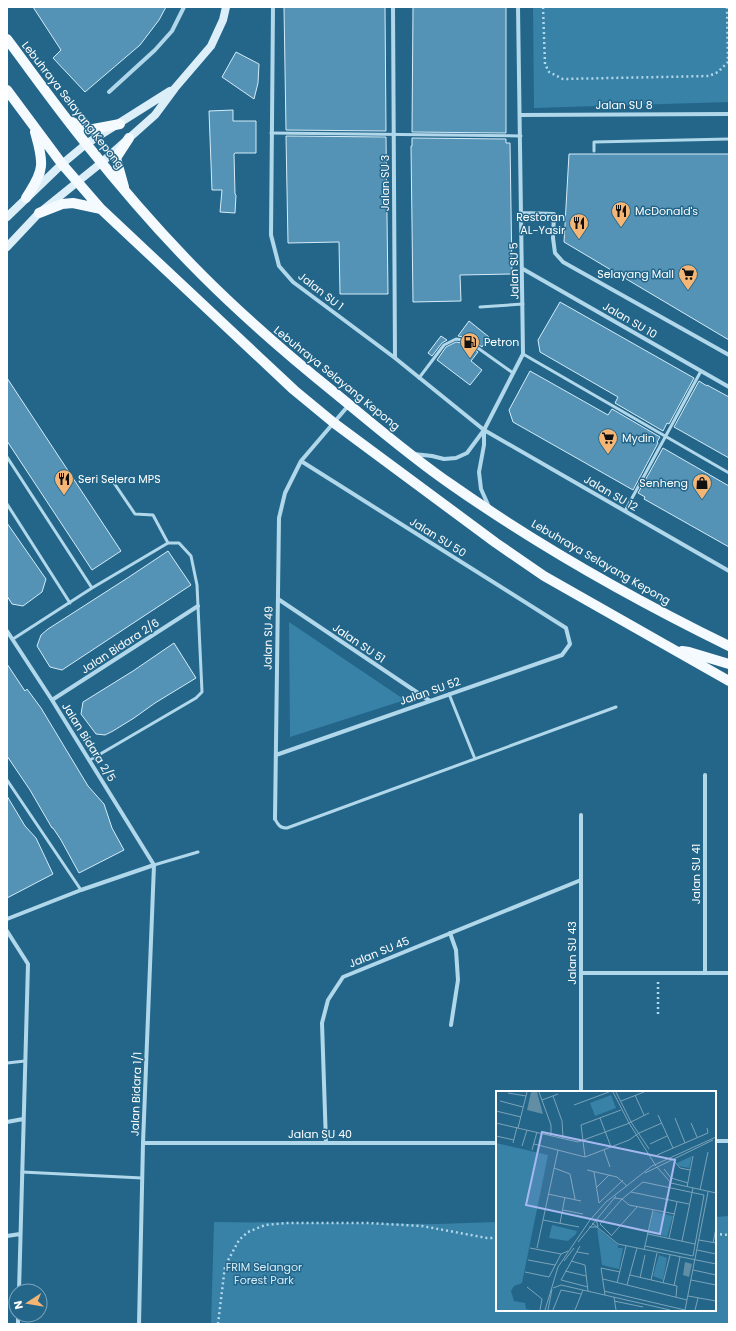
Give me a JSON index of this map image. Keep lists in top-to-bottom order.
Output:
{
  "streets": {
    "main road": ["Lebuhraya Selayang Kepong"],
    "street": [
      "Jalan SU 8",
      "Jalan SU 3",
      "Jalan SU 5",
      "Jalan SU 1",
      "Jalan SU 10",
      "Jalan SU 12",
      "Jalan SU 50",
      "Jalan SU 49",
      "Jalan SU 51",
      "Jalan Bidara 2/6",
      "Jalan SU 52",
      "Jalan Bidara 2/5",
      "Jalan SU 41",
      "Jalan SU 45",
      "Jalan SU 43",
      "Jalan Bidara 1/1",
      "Jalan SU 40"
    ]
  },
  "crossings": [
    ["Lebuhraya Selayang Kepong", "Jalan SU 5"],
    ["Lebuhraya Selayang Kepong", "Jalan SU 49"],
    ["Jalan SU 8", "Jalan SU 5"],
    ["Jalan SU 3", "Jalan SU 1"],
    ["Jalan SU 5", "Jalan SU 1"],
    ["Jalan SU 5", "Jalan SU 10"],
    ["Jalan SU 5", "Jalan SU 12"],
    ["Jalan SU 1", "Jalan SU 12"],
    ["Jalan SU 50", "Jalan SU 49"],
    ["Jalan SU 50", "Jalan SU 52"],
    ["Jalan SU 49", "Jalan SU 51"],
    ["Jalan SU 49", "Jalan SU 52"],
    ["Jalan SU 51", "Jalan SU 52"],
    ["Jalan Bidara 2/6", "Jalan Bidara 2/5"],
    ["Jalan Bidara 2/5", "Jalan Bidara 1/1"],
    ["Jalan SU 45", "Jalan SU 43"],
    ["Jalan SU 45", "Jalan SU 40"],
    ["Jalan Bidara 1/1", "Jalan SU 40"]
  ],
  "parks": ["FRIM Selangor Forest Park"],
  "places": {
    "restaurant": ["McDonald's", "Restoran AL-Yasir", "Seri Selera MPS"],
    "supermarket": ["Selayang Mall", "Mydin"],
    "fuel station": ["Petron"],
    "shop": ["Senheng"]
  },
  "north": "left"
}
